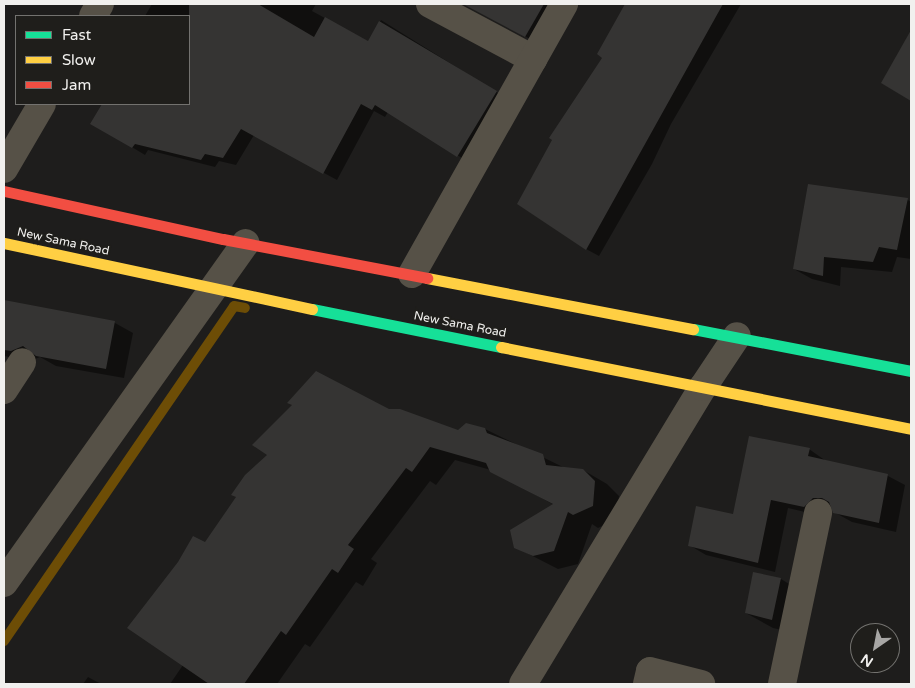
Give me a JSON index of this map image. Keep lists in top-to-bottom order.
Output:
{
  "streets": {
    "main road": ["New Sama Road"]
  },
  "legend": ["Fast", "Slow", "Jam"],
  "north": "bottom left"
}
